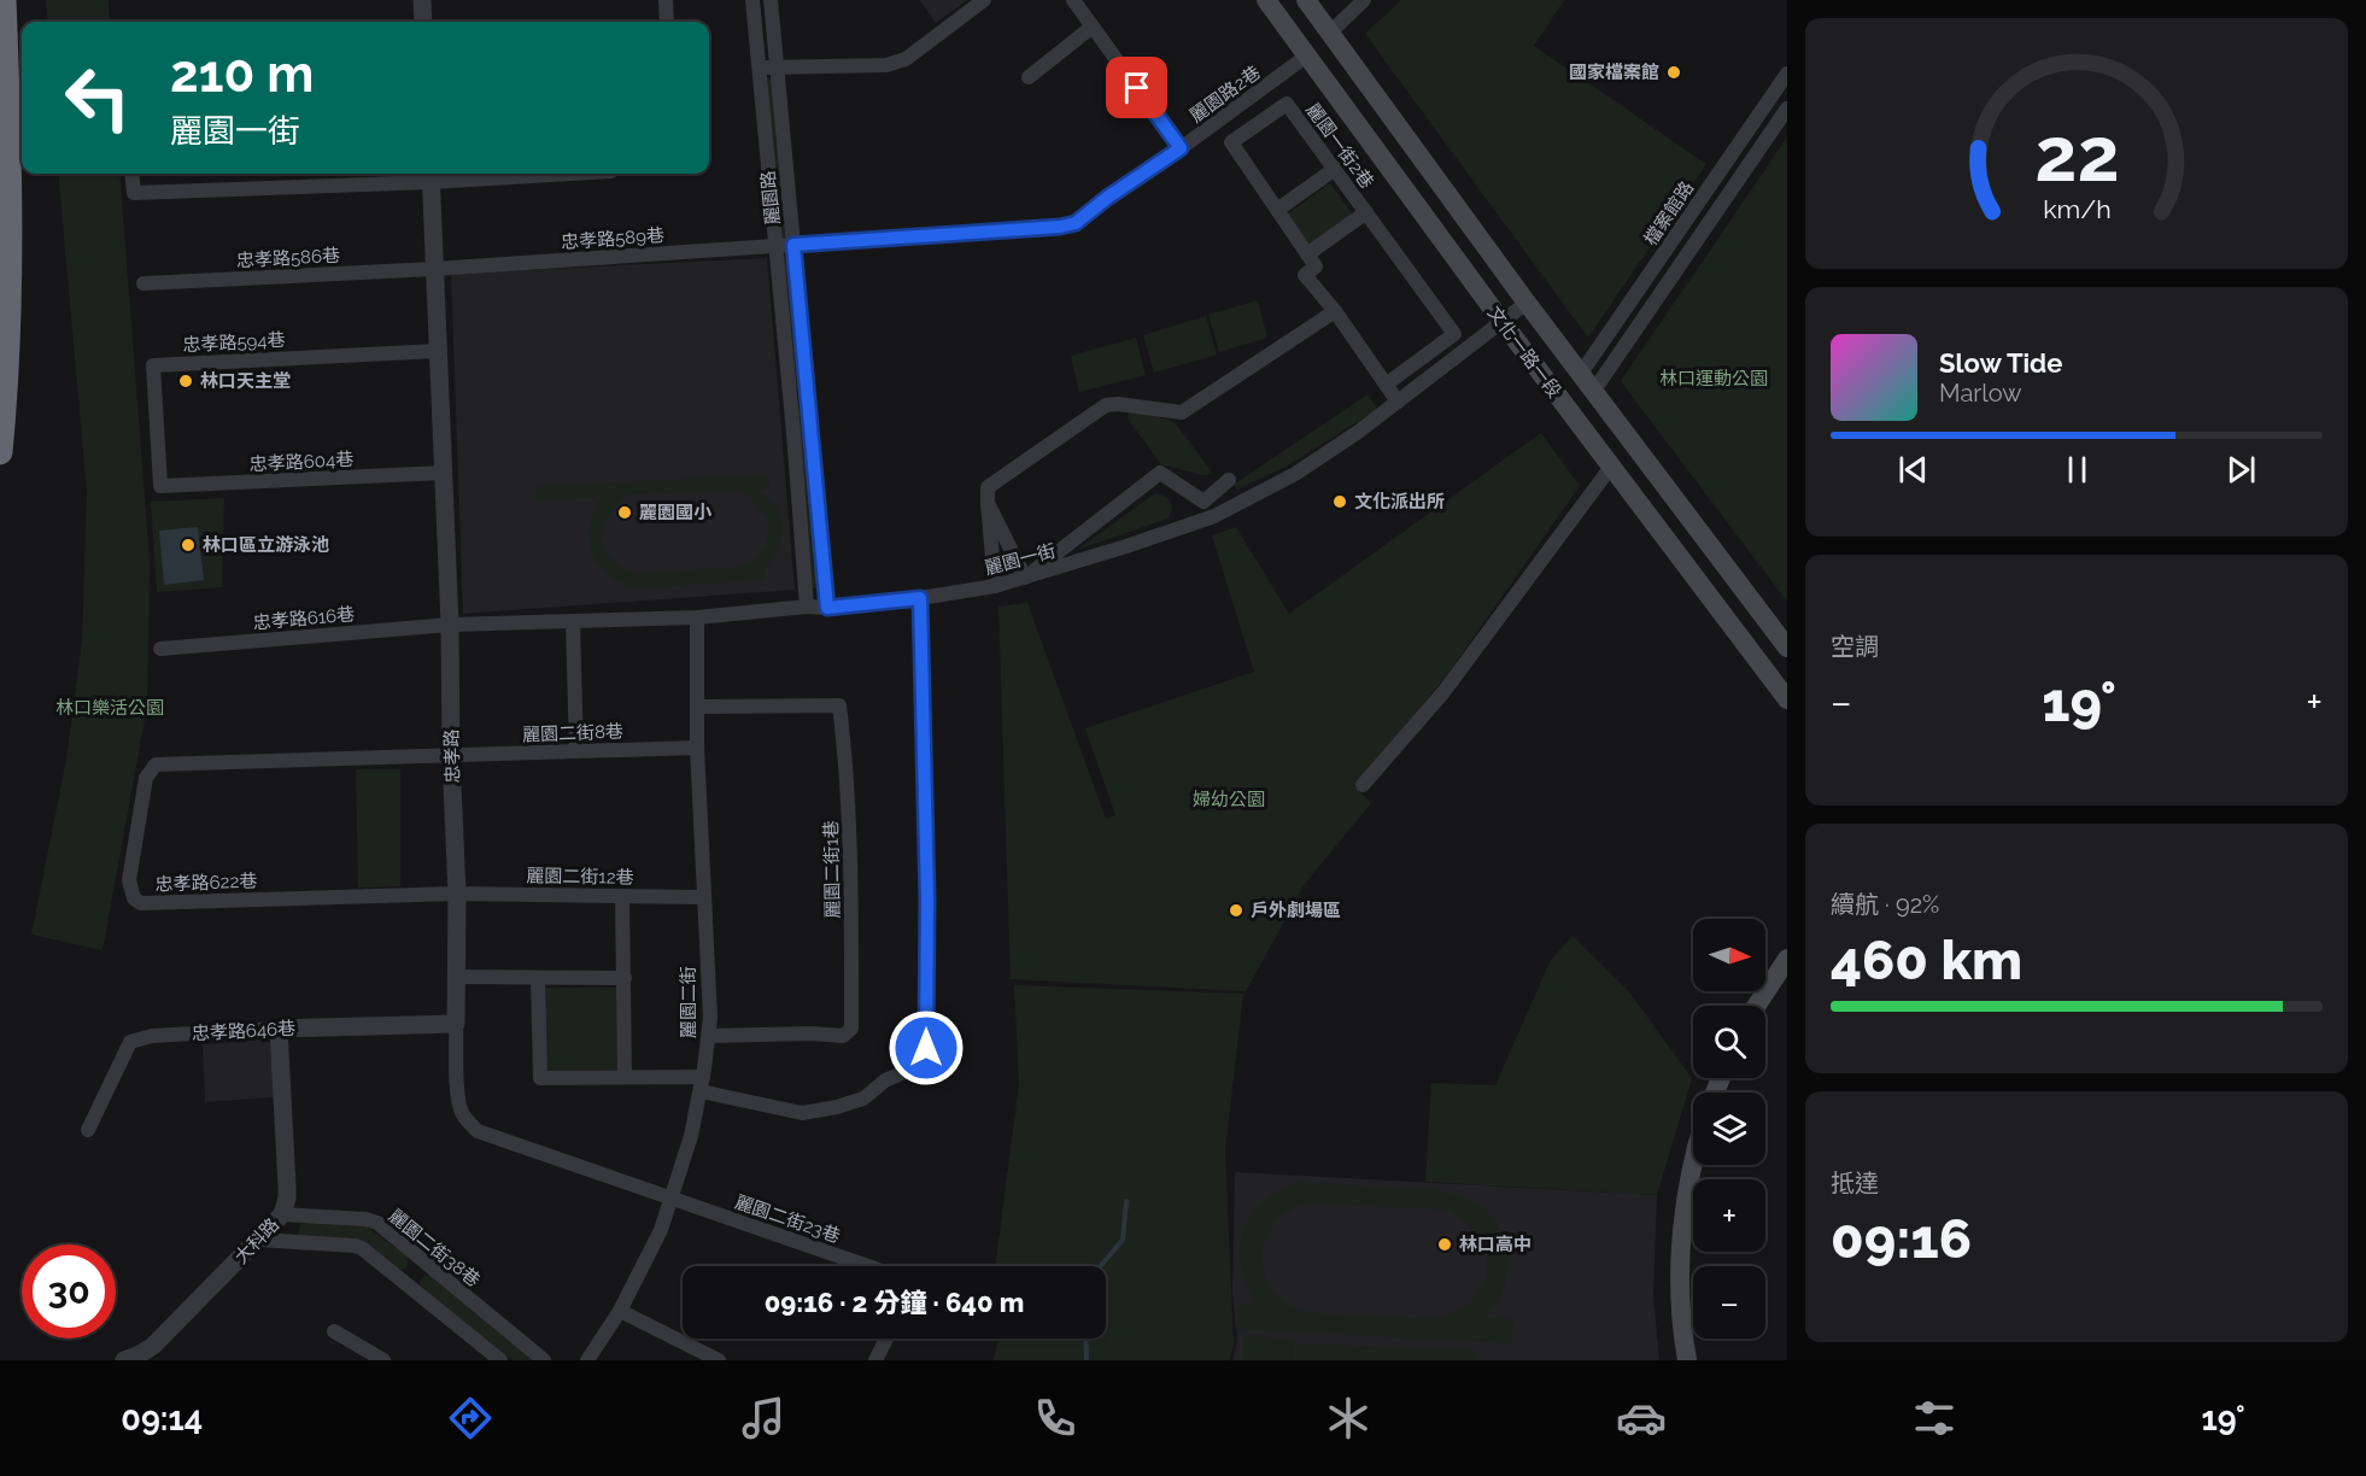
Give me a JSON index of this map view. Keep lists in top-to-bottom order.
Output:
{
  "streets": {
    "main road": ["文化一路一段"],
    "street": [
      "麗園路2巷",
      "麗園一街2巷",
      "麗園路",
      "檔案館路",
      "忠孝路589巷",
      "忠孝路586巷",
      "忠孝路594巷",
      "忠孝路604巷",
      "麗園一街",
      "忠孝路616巷",
      "麗園二街8巷",
      "忠孝路",
      "麗園二街1巷",
      "麗園二街12巷",
      "忠孝路622巷",
      "麗園二街",
      "忠孝路646巷",
      "麗園二街23巷",
      "大科路",
      "麗園二街38巷"
    ]
  },
  "crossings": [
    ["麗園路2巷", "麗園路"],
    ["麗園路2巷", "忠孝路589巷"],
    ["麗園路2巷", "文化一路一段"],
    ["麗園一街2巷", "麗園一街"],
    ["麗園路", "忠孝路589巷"],
    ["麗園路", "麗園一街"],
    ["檔案館路", "文化一路一段"],
    ["忠孝路589巷", "忠孝路586巷"],
    ["忠孝路589巷", "忠孝路"],
    ["忠孝路586巷", "忠孝路"],
    ["忠孝路594巷", "忠孝路604巷"],
    ["忠孝路594巷", "忠孝路"],
    ["文化一路一段", "麗園一街"],
    ["忠孝路604巷", "忠孝路"],
    ["麗園一街", "忠孝路616巷"],
    ["麗園一街", "忠孝路"],
    ["麗園一街", "麗園二街"],
    ["忠孝路616巷", "忠孝路"],
    ["麗園二街8巷", "忠孝路"],
    ["麗園二街8巷", "忠孝路622巷"],
    ["麗園二街8巷", "麗園二街"],
    ["忠孝路", "麗園二街12巷"],
    ["忠孝路", "忠孝路622巷"],
    ["忠孝路", "麗園二街"],
    ["忠孝路", "忠孝路646巷"],
    ["忠孝路", "麗園二街23巷"],
    ["麗園二街1巷", "麗園二街"],
    ["麗園二街12巷", "忠孝路622巷"],
    ["麗園二街12巷", "麗園二街"],
    ["麗園二街", "麗園二街23巷"],
    ["忠孝路646巷", "大科路"],
    ["大科路", "麗園二街38巷"]
  ],
  "parks": ["林口運動公園", "林口樂活公園", "婦幼公園"],
  "places": [
    "國家檔案館",
    "林口天主堂",
    "文化派出所",
    "麗園國小",
    "林口區立游泳池",
    "戶外劇場區",
    "林口高中"
  ],
  "north": "right",
  "page": {
    "turn": ["210 m", "麗園一街"],
    "song": ["Slow Tide", "Marlow"],
    "tile": [
      "空調",
      ["續航 · 92%", "460 km"],
      ["抵達", "09:16"]
    ],
    "heat": ["−", "19°", "+"],
    "map_buttons": ["+", "−"],
    "limit": "30",
    "trip": "09:16 · 2 分鐘 · 640 m",
    "tabs": ["09:14", "19°"],
    "gauge": ["22", "km/h"]
  }
}
